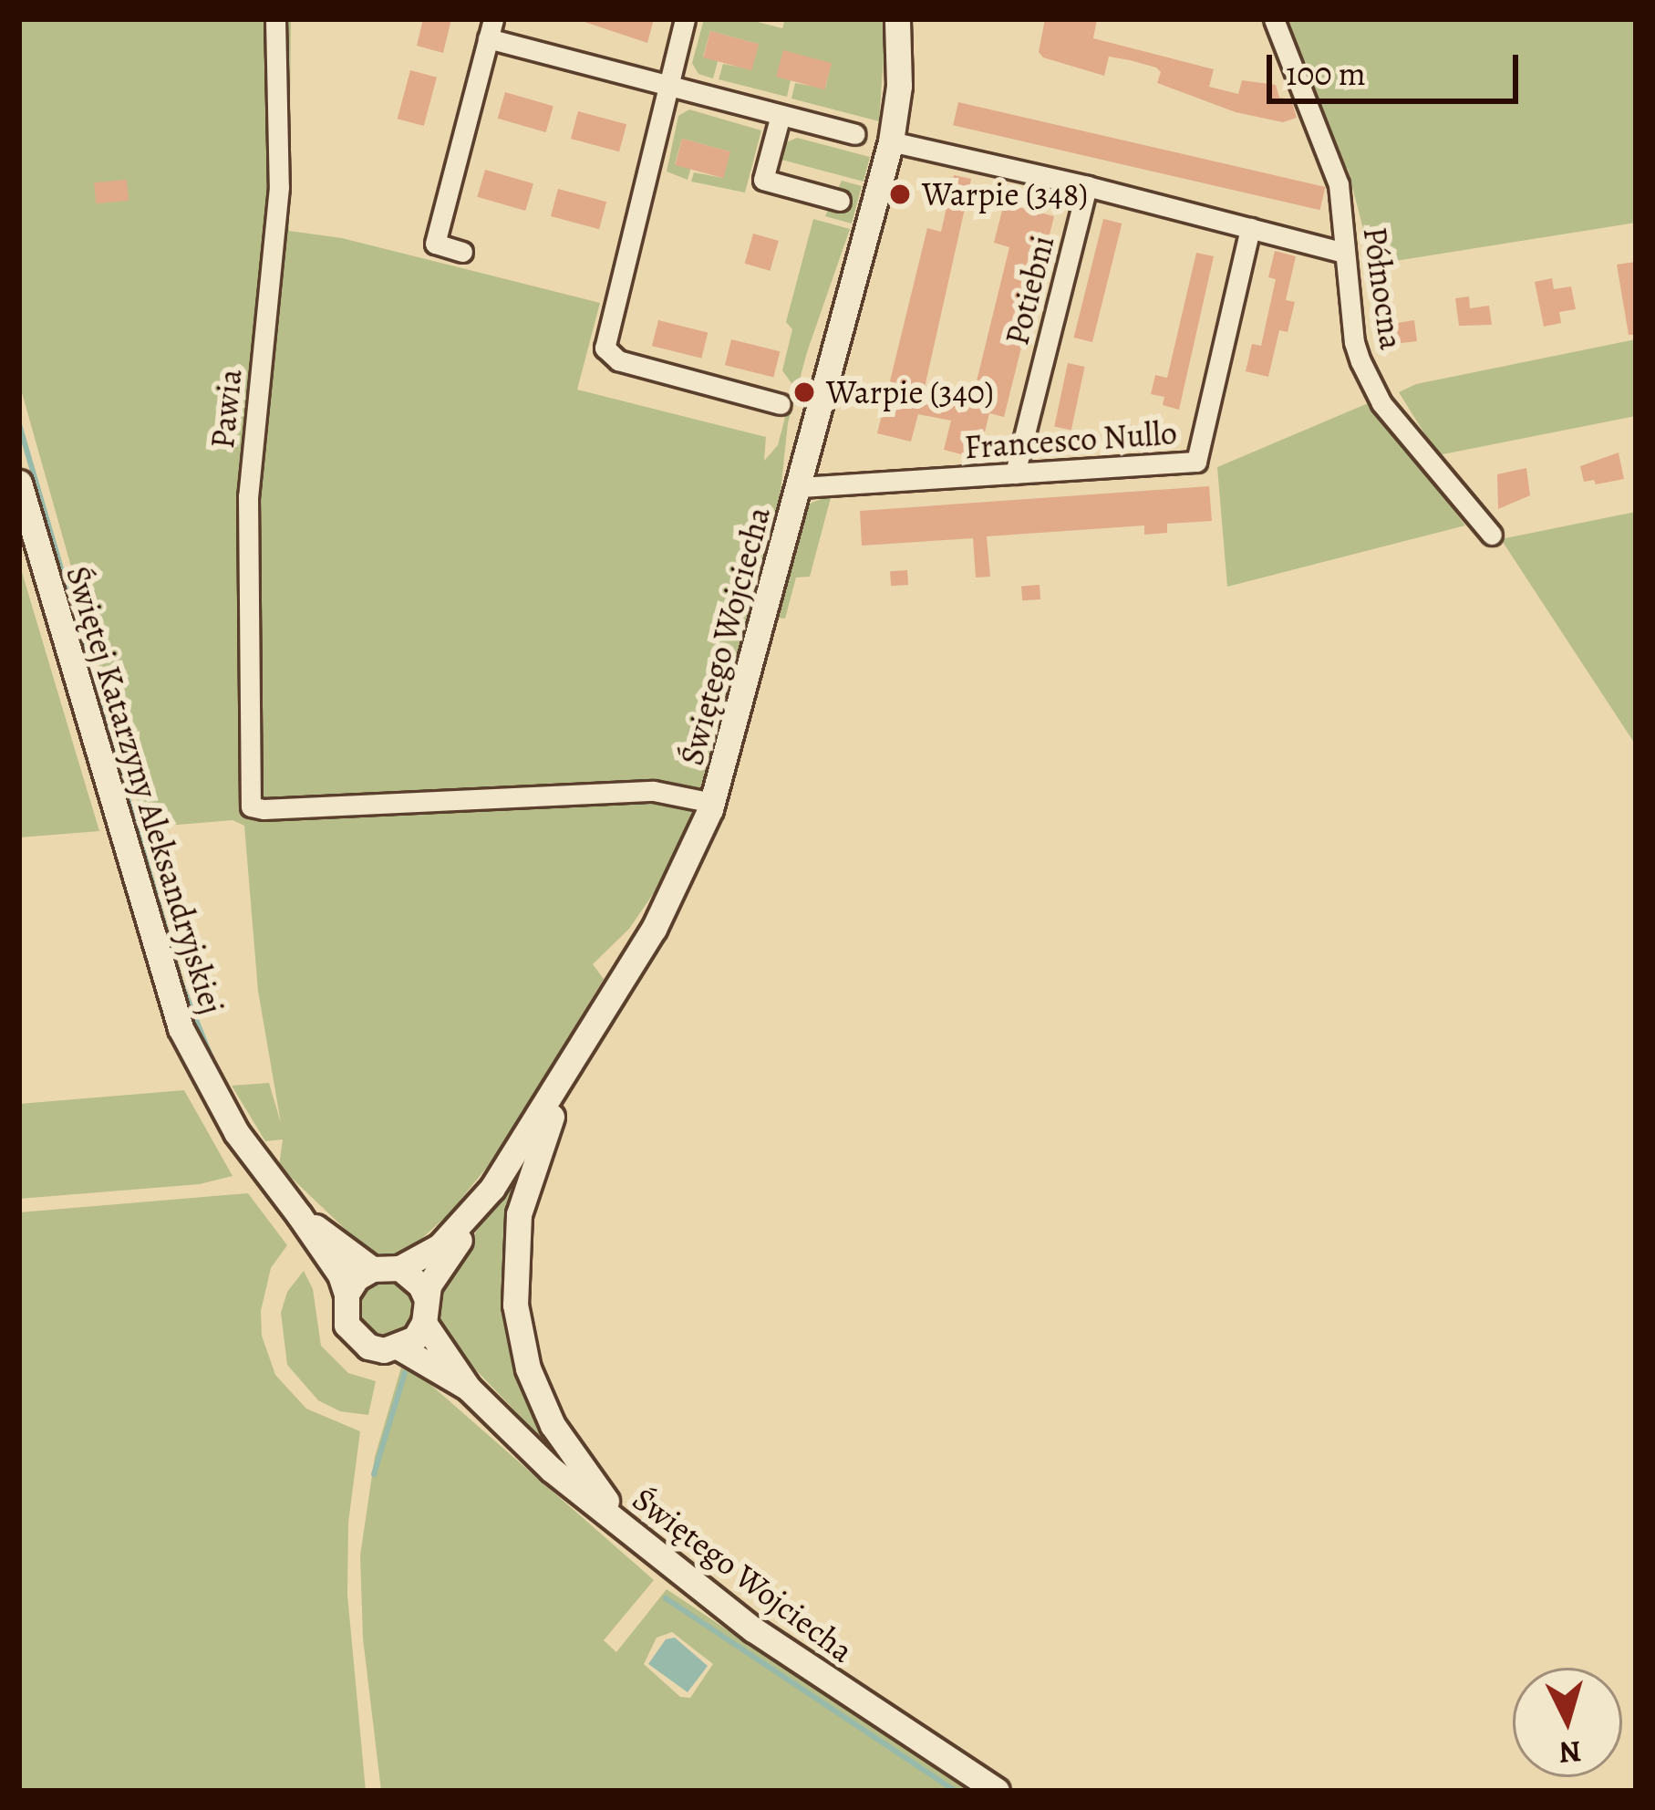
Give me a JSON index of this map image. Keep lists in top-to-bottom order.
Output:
{
  "streets": {
    "street": [
      "Północna",
      "Potiebni",
      "Pawia",
      "Francesco Nullo",
      "Świętego Wojciecha",
      "Świętej Katarzyny Aleksandryjskiej"
    ]
  },
  "crossings": [
    ["Potiebni", "Francesco Nullo"],
    ["Pawia", "Świętego Wojciecha"],
    ["Francesco Nullo", "Świętego Wojciecha"],
    ["Świętego Wojciecha", "Świętej Katarzyny Aleksandryjskiej"]
  ],
  "places": ["Warpie (348)", "Warpie (340)"],
  "scale_bar": "100 m",
  "north": "bottom"
}
